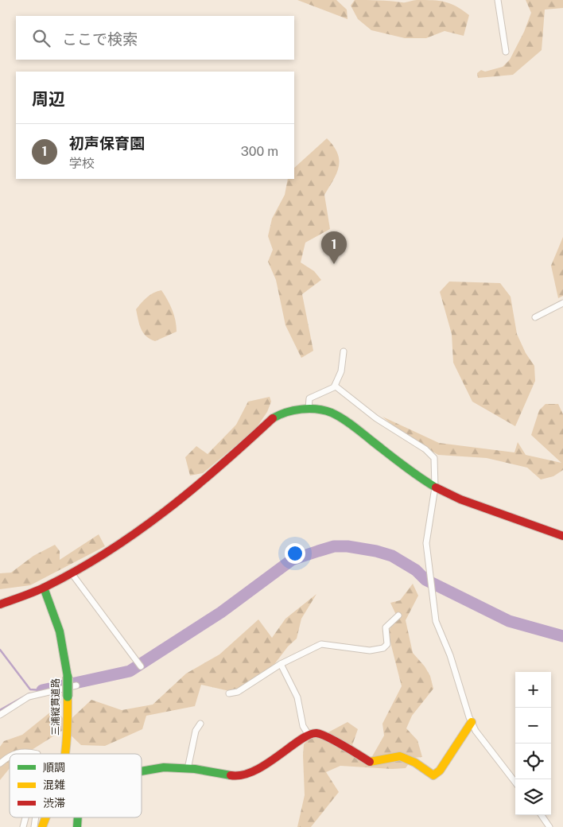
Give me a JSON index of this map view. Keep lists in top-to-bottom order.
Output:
{
  "streets": {
    "street": ["三浦縦貫道路"]
  },
  "legend": ["順調", "混雑", "渋滞"],
  "page": {
    "search": "ここで検索",
    "heading": "周辺",
    "list": [
      {
        "mark": "1",
        "name": "初声保育園",
        "note": "学校",
        "value": "300 m"
      }
    ],
    "pins": "1",
    "map_buttons": ["+", "−"]
  }
}
